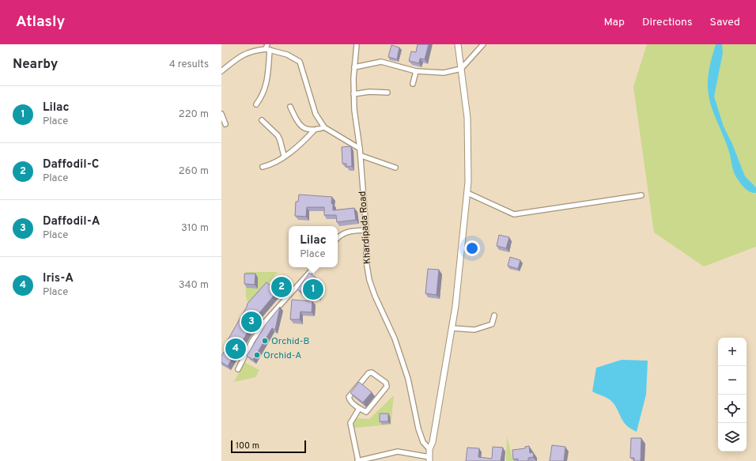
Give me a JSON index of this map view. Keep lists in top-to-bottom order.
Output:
{
  "streets": {
    "street": ["Khardipada Road"]
  },
  "places": ["Orchid-B", "Orchid-A"],
  "scale_bar": "100 m",
  "page": {
    "header": "Atlasly",
    "nav": ["Map", "Directions", "Saved"],
    "heading": ["Nearby", "4 results"],
    "list": [
      {
        "mark": "1",
        "name": "Lilac",
        "note": "Place",
        "value": "220 m"
      },
      {
        "mark": "2",
        "name": "Daffodil-C",
        "note": "Place",
        "value": "260 m"
      },
      {
        "mark": "3",
        "name": "Daffodil-A",
        "note": "Place",
        "value": "310 m"
      },
      {
        "mark": "4",
        "name": "Iris-A",
        "note": "Place",
        "value": "340 m"
      }
    ],
    "popup": ["Lilac", "Place"],
    "pins": [
      "2",
      "1",
      "3",
      "4"
    ],
    "map_buttons": ["+", "−"],
    "scale": "100 m"
  }
}
